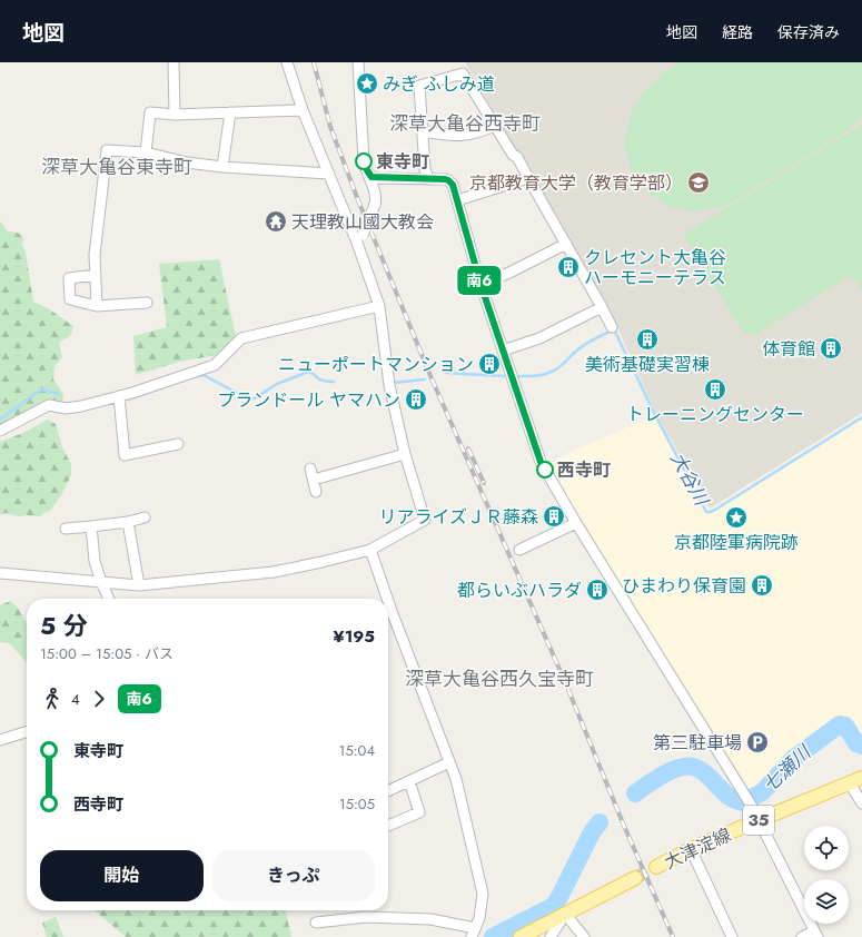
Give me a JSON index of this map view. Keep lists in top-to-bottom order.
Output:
{
  "streets": {
    "main road": ["35", "大津淀線"]
  },
  "districts": ["深草大亀谷西寺町", "深草大亀谷東寺町", "深草大亀谷西久宝寺町"],
  "water": ["大谷川", "七瀬川"],
  "places": {
    "place": ["みぎ ふしみ道", "京都陸軍病院跡"],
    "other": ["東寺町", "西寺町"],
    "school or university": ["京都教育大学（教育学部）"],
    "temple": ["天理教山國大教会"],
    "building": [
      "クレセント大亀谷 ハーモニーテラス",
      "美術基礎実習棟",
      "体育館",
      "ニューポートマンション",
      "トレーニングセンター",
      "プランドール ヤマハン",
      "リアライズＪＲ藤森",
      "ひまわり保育園",
      "都らいぶハラダ"
    ],
    "parking": ["第三駐車場"]
  },
  "lines": ["bus line 南6"],
  "page": {
    "header": "地図",
    "nav": ["地図", "経路", "保存済み"],
    "on_map": "南6",
    "heading": ["5 分", "15:00 – 15:05 · バス", "¥195"],
    "legs": ["4", "南6"],
    "list": [
      {
        "name": "東寺町",
        "value": "15:04"
      },
      {
        "name": "西寺町",
        "value": "15:05"
      }
    ],
    "buttons": ["開始", "きっぷ"]
  }
}
